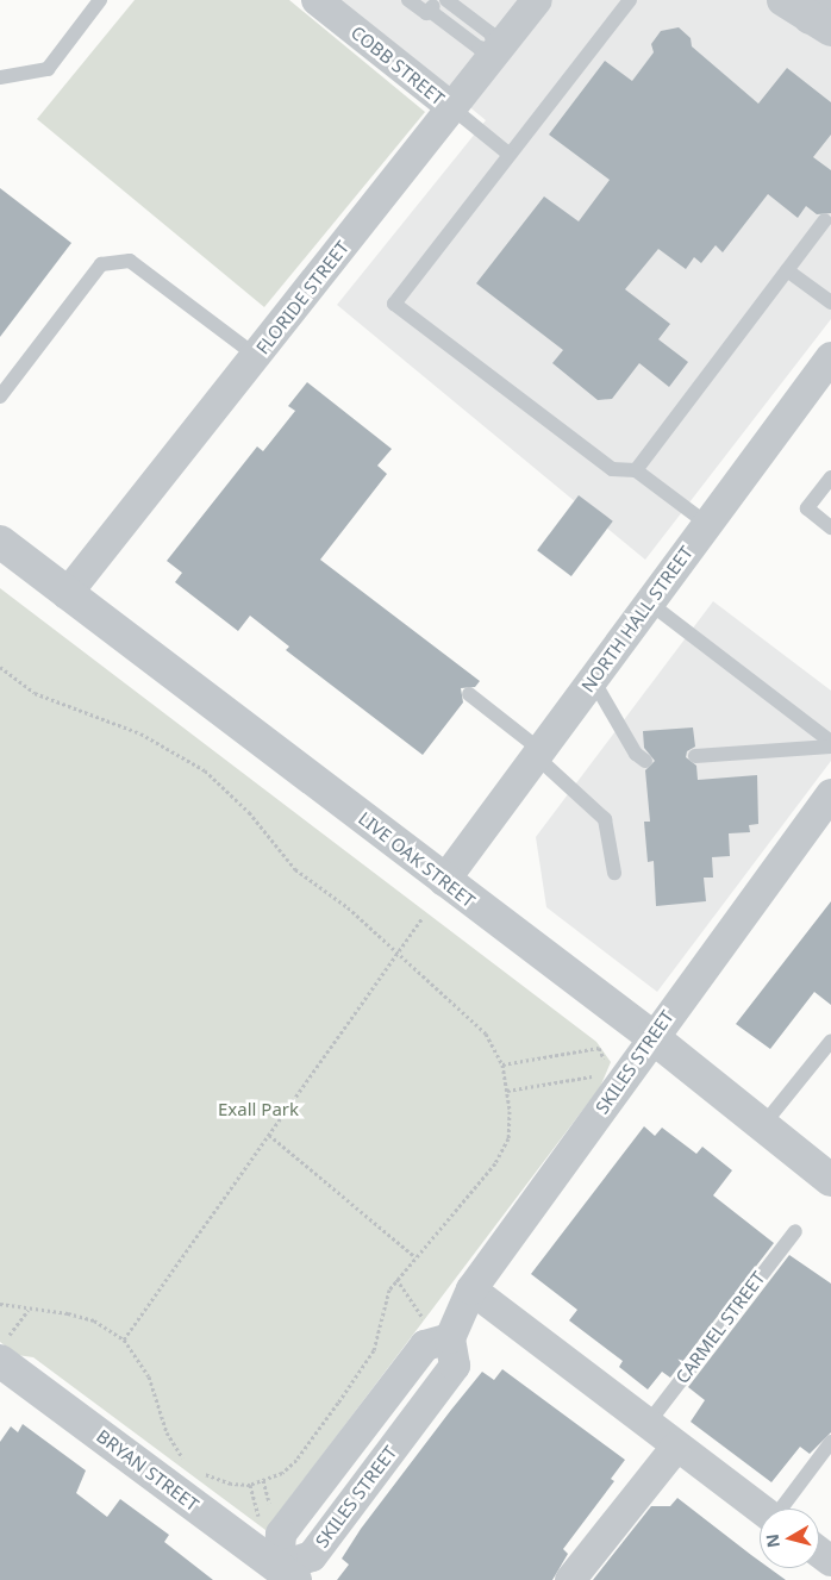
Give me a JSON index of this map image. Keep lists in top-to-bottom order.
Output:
{
  "streets": {
    "street": [
      "COBB STREET",
      "FLORIDE STREET",
      "NORTH HALL STREET",
      "LIVE OAK STREET",
      "SKILES STREET",
      "BRYAN STREET"
    ],
    "lane": ["CARMEL STREET"]
  },
  "crossings": [
    ["COBB STREET", "FLORIDE STREET"],
    ["FLORIDE STREET", "LIVE OAK STREET"],
    ["NORTH HALL STREET", "LIVE OAK STREET"],
    ["LIVE OAK STREET", "SKILES STREET"],
    ["SKILES STREET", "BRYAN STREET"]
  ],
  "parks": ["Exall Park"],
  "north": "left"
}
